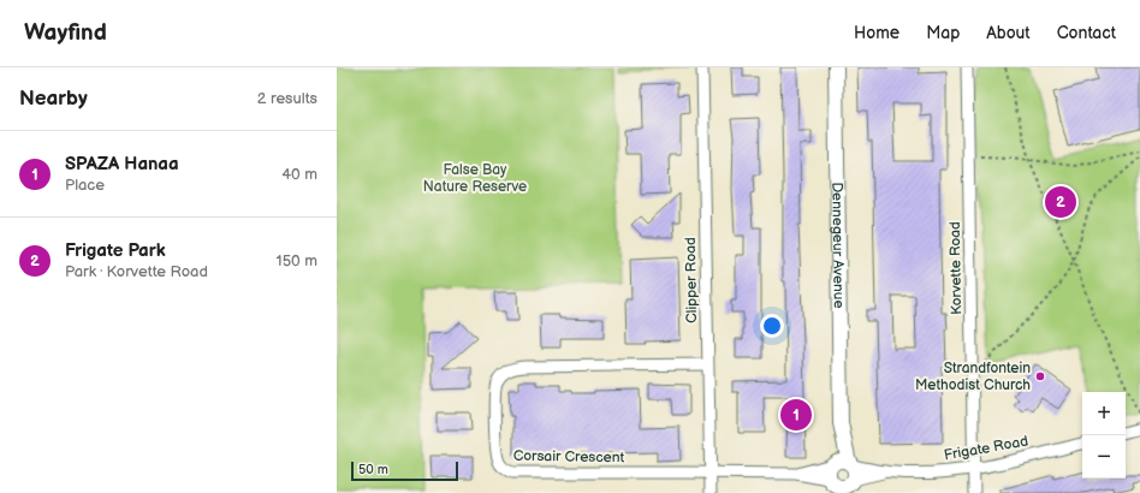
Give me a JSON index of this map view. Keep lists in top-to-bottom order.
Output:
{
  "streets": {
    "street": [
      "Dennegeur Avenue",
      "Korvette Road",
      "Clipper Road",
      "Frigate Road",
      "Corsair Crescent"
    ]
  },
  "crossings": [
    ["Dennegeur Avenue", "Frigate Road"],
    ["Korvette Road", "Frigate Road"],
    ["Clipper Road", "Frigate Road"],
    ["Clipper Road", "Corsair Crescent"],
    ["Frigate Road", "Corsair Crescent"]
  ],
  "parks": ["False Bay Nature Reserve"],
  "places": ["Strandfontein Methodist Church"],
  "scale_bar": "50 m",
  "page": {
    "header": "Wayfind",
    "nav": [
      "Home",
      "Map",
      "About",
      "Contact"
    ],
    "heading": ["Nearby", "2 results"],
    "list": [
      {
        "mark": "1",
        "name": "SPAZA Hanaa",
        "note": "Place",
        "value": "40 m"
      },
      {
        "mark": "2",
        "name": "Frigate Park",
        "note": "Park · Korvette Road",
        "value": "150 m"
      }
    ],
    "pins": ["2", "1"],
    "map_buttons": ["+", "−"],
    "scale": "50 m"
  }
}
